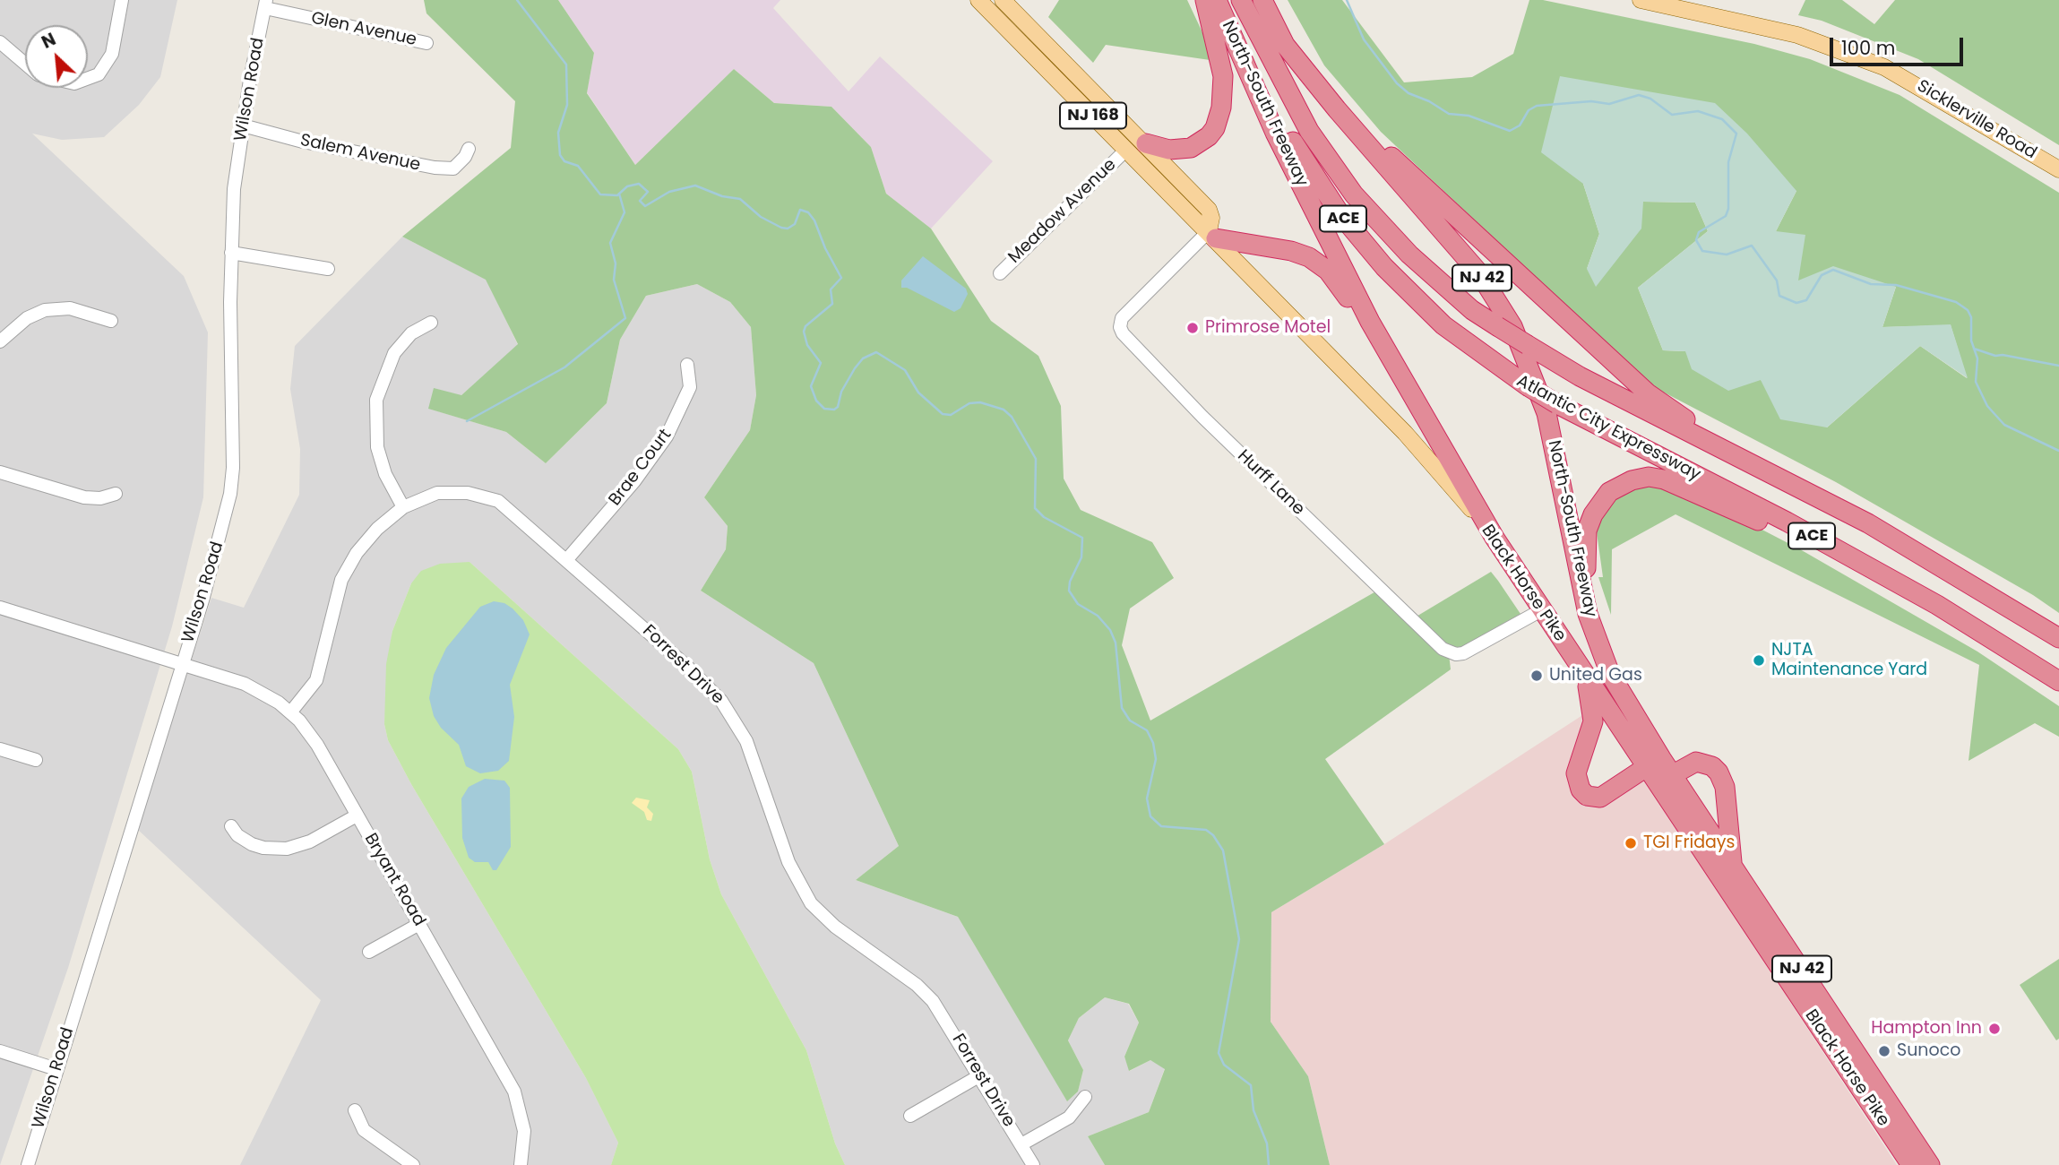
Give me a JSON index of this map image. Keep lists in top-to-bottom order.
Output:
{
  "streets": {
    "highway": [
      "North-South Freeway",
      "ACE",
      "NJ 42",
      "Atlantic City Expressway",
      "Black Horse Pike"
    ],
    "main road": ["NJ 168", "Sicklerville Road"],
    "street": [
      "Glen Avenue",
      "Wilson Road",
      "Salem Avenue",
      "Meadow Avenue",
      "Brae Court",
      "Hurff Lane",
      "Forrest Drive",
      "Bryant Road"
    ]
  },
  "crossings": [
    ["Glen Avenue", "Wilson Road"],
    ["Wilson Road", "Salem Avenue"],
    ["Wilson Road", "Bryant Road"],
    ["North-South Freeway", "Atlantic City Expressway"],
    ["North-South Freeway", "Black Horse Pike"],
    ["Meadow Avenue", "Black Horse Pike"],
    ["Brae Court", "Forrest Drive"],
    ["Hurff Lane", "Black Horse Pike"],
    ["Forrest Drive", "Bryant Road"]
  ],
  "places": [
    "Primrose Motel",
    "NJTA Maintenance Yard",
    "United Gas",
    "TGI Fridays",
    "Hampton Inn",
    "Sunoco"
  ],
  "scale_bar": "100 m",
  "north": "top left"
}
